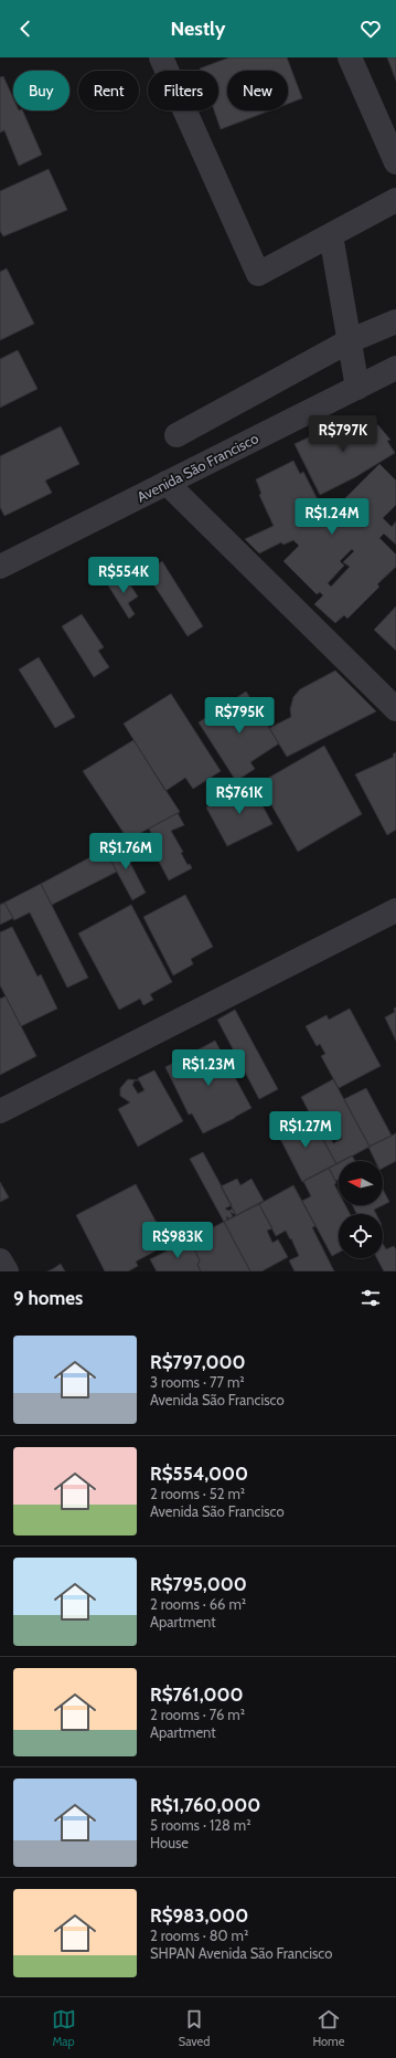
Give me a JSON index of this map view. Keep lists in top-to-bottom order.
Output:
{
  "streets": {
    "street": ["Avenida São Francisco"]
  },
  "north": "left",
  "page": {
    "header": "Nestly",
    "chip": [
      "Buy",
      "Rent",
      "Filters",
      "New"
    ],
    "price": [
      "R$797K",
      "R$1.24M",
      "R$554K",
      "R$795K",
      "R$761K",
      "R$1.76M",
      "R$1.23M",
      "R$1.27M",
      "R$983K"
    ],
    "heading": "9 homes",
    "list": [
      {
        "name": "R$797,000",
        "note": "3 rooms · 77 m² · Avenida São Francisco"
      },
      {
        "name": "R$554,000",
        "note": "2 rooms · 52 m² · Avenida São Francisco"
      },
      {
        "name": "R$795,000",
        "note": "2 rooms · 66 m² · Apartment"
      },
      {
        "name": "R$761,000",
        "note": "2 rooms · 76 m² · Apartment"
      },
      {
        "name": "R$1,760,000",
        "note": "5 rooms · 128 m² · House"
      },
      {
        "name": "R$983,000",
        "note": "2 rooms · 80 m² · SHPAN Avenida São Francisco"
      }
    ],
    "tabs": ["Map", "Saved", "Home"]
  }
}
